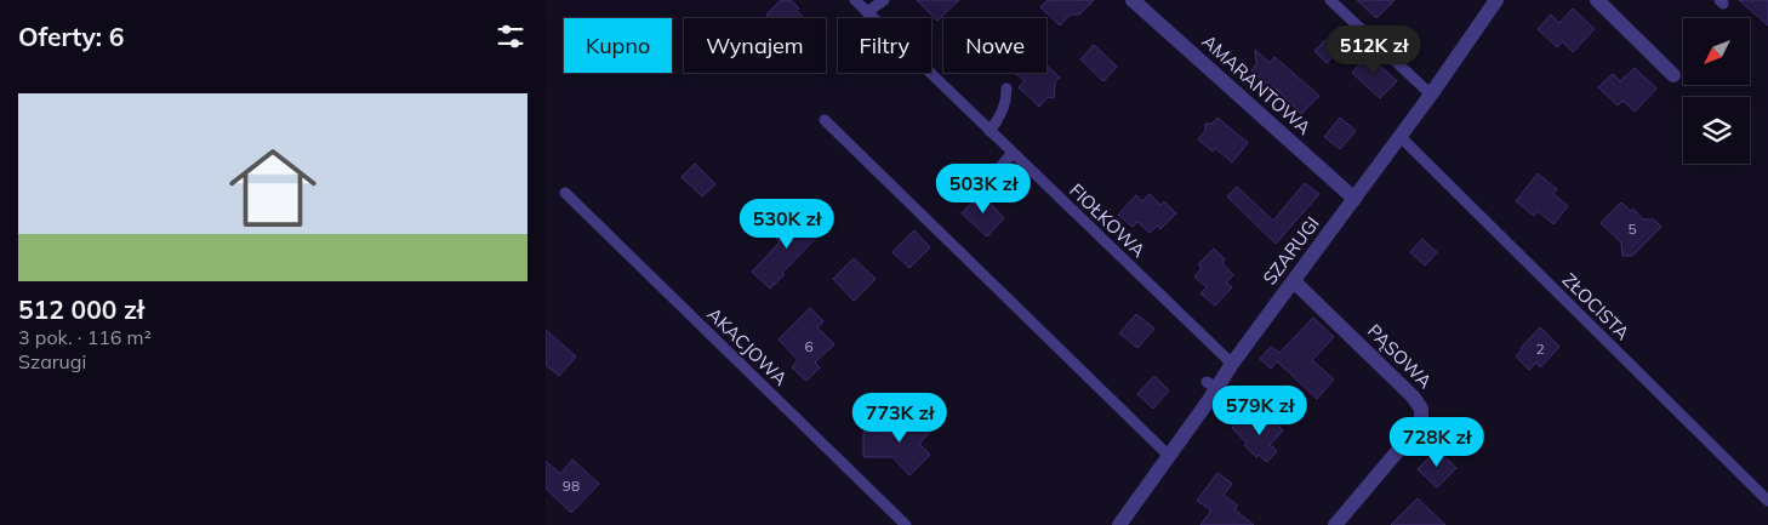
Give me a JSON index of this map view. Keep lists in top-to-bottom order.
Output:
{
  "streets": {
    "street": ["AMARANTOWA", "SZARUGI", "PĄSOWA"],
    "lane": ["FIOŁKOWA", "ZŁOCISTA", "AKACJOWA"]
  },
  "crossings": [
    ["AMARANTOWA", "SZARUGI"],
    ["FIOŁKOWA", "SZARUGI"],
    ["SZARUGI", "ZŁOCISTA"],
    ["SZARUGI", "PĄSOWA"]
  ],
  "house_numbers": [
    "5",
    "6",
    "2",
    "98"
  ],
  "north": "bottom left",
  "page": {
    "heading": "Oferty: 6",
    "chip": [
      "Kupno",
      "Wynajem",
      "Filtry",
      "Nowe"
    ],
    "price": [
      "512K zł",
      "503K zł",
      "530K zł",
      "579K zł",
      "773K zł",
      "728K zł"
    ],
    "list": [
      {
        "name": "512 000 zł",
        "note": "3 pok. · 116 m² · Szarugi"
      }
    ]
  }
}
